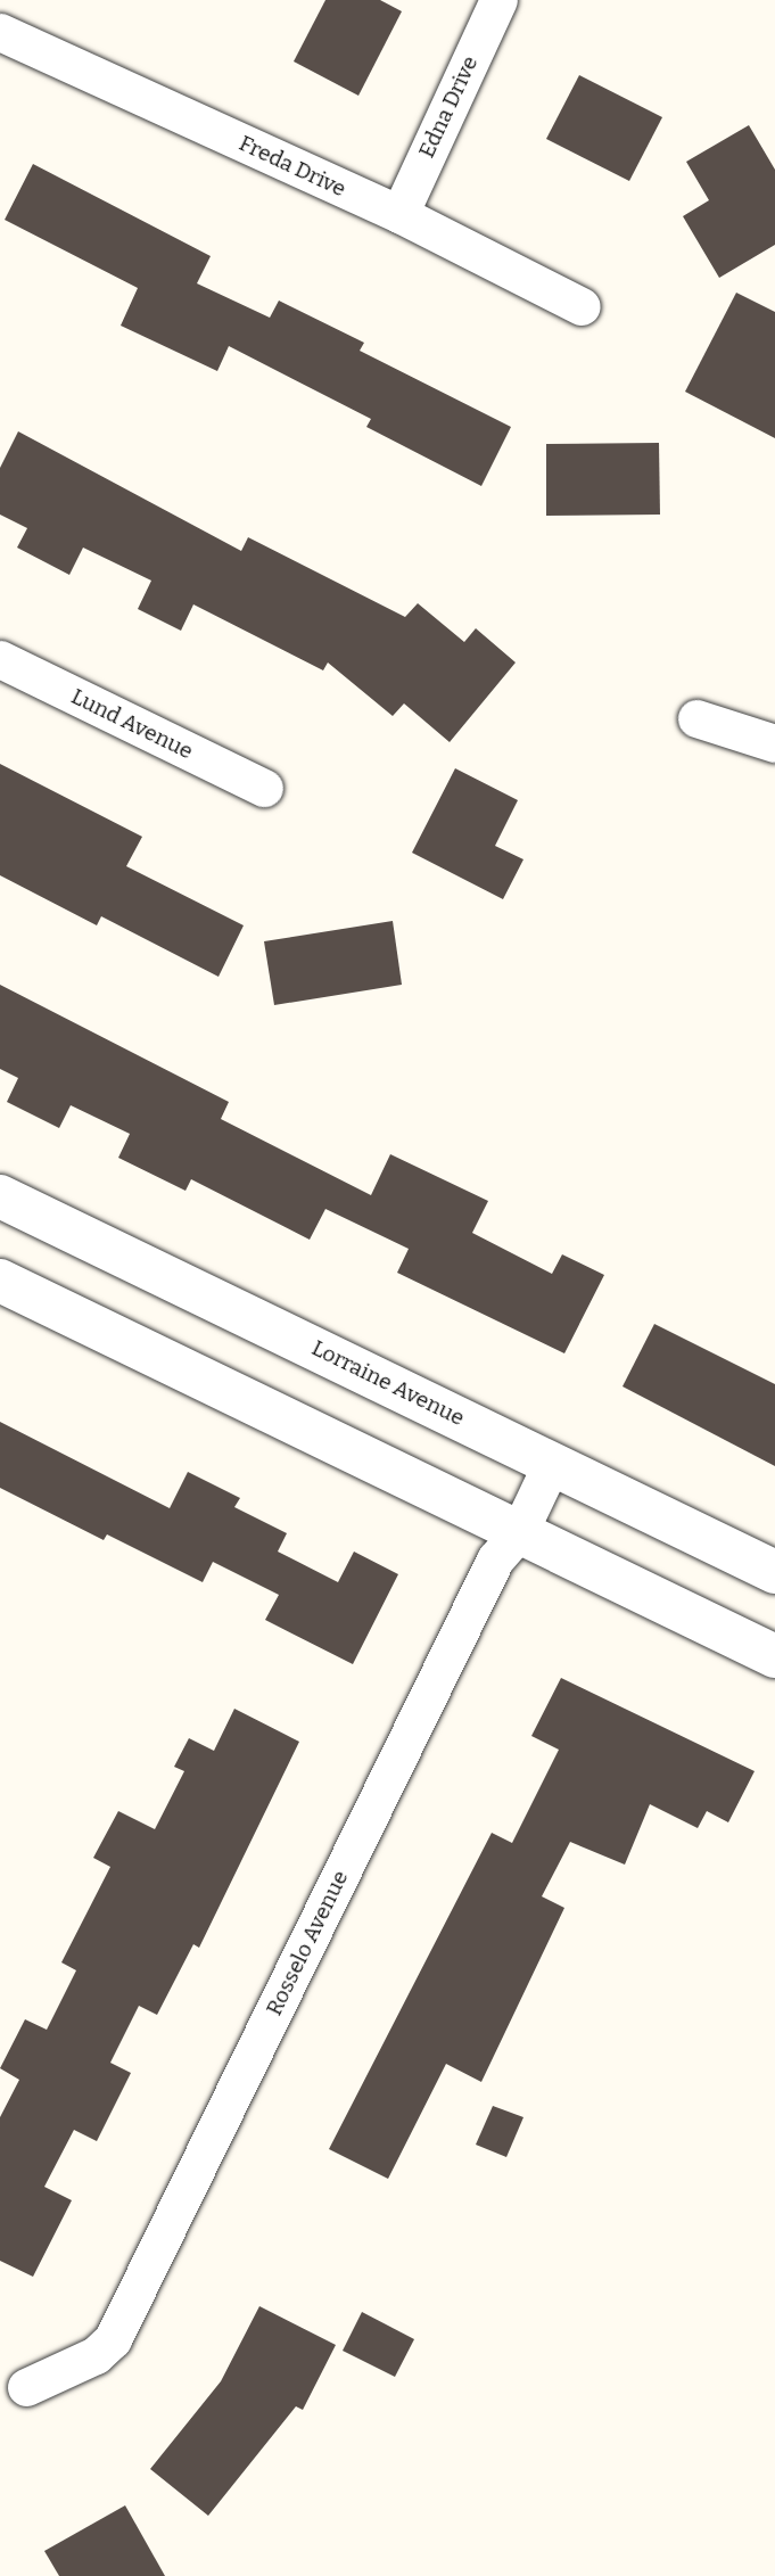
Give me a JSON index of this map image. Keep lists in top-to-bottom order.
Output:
{
  "streets": {
    "street": [
      "Edna Drive",
      "Freda Drive",
      "Lund Avenue",
      "Lorraine Avenue",
      "Rosselo Avenue"
    ]
  },
  "crossings": [
    ["Edna Drive", "Freda Drive"],
    ["Lorraine Avenue", "Rosselo Avenue"]
  ]
}
